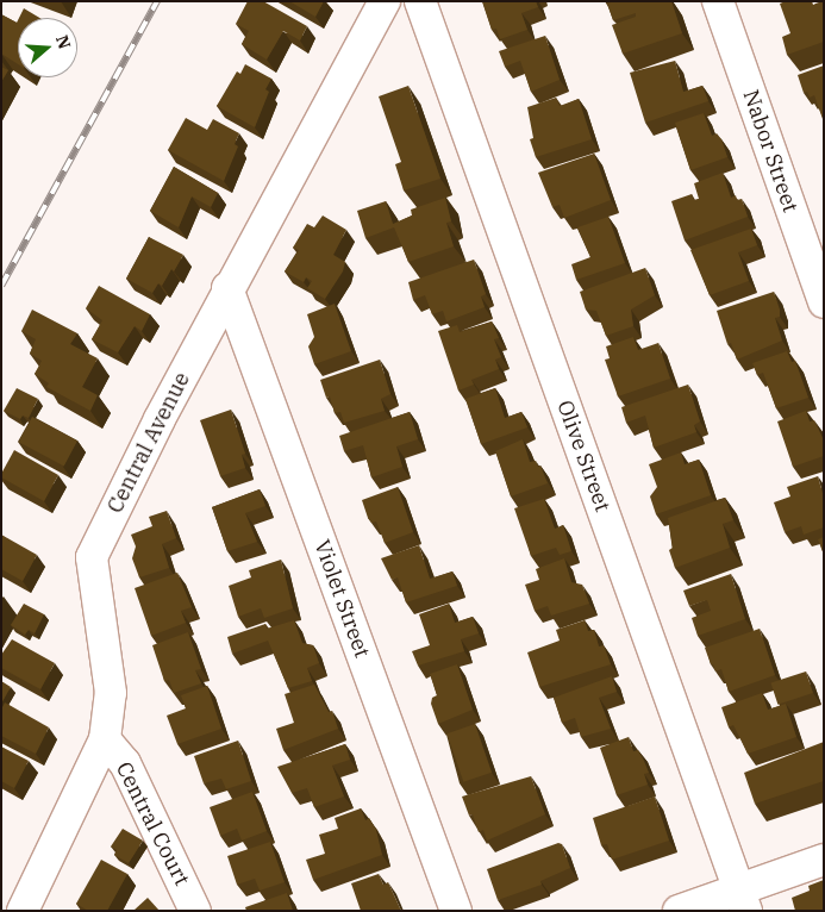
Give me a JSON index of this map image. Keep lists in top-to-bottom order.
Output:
{
  "streets": {
    "street": [
      "Nabor Street",
      "Central Avenue",
      "Olive Street",
      "Violet Street",
      "Central Court"
    ]
  },
  "crossings": [
    ["Central Avenue", "Violet Street"],
    ["Central Avenue", "Central Court"]
  ],
  "north": "right"
}
